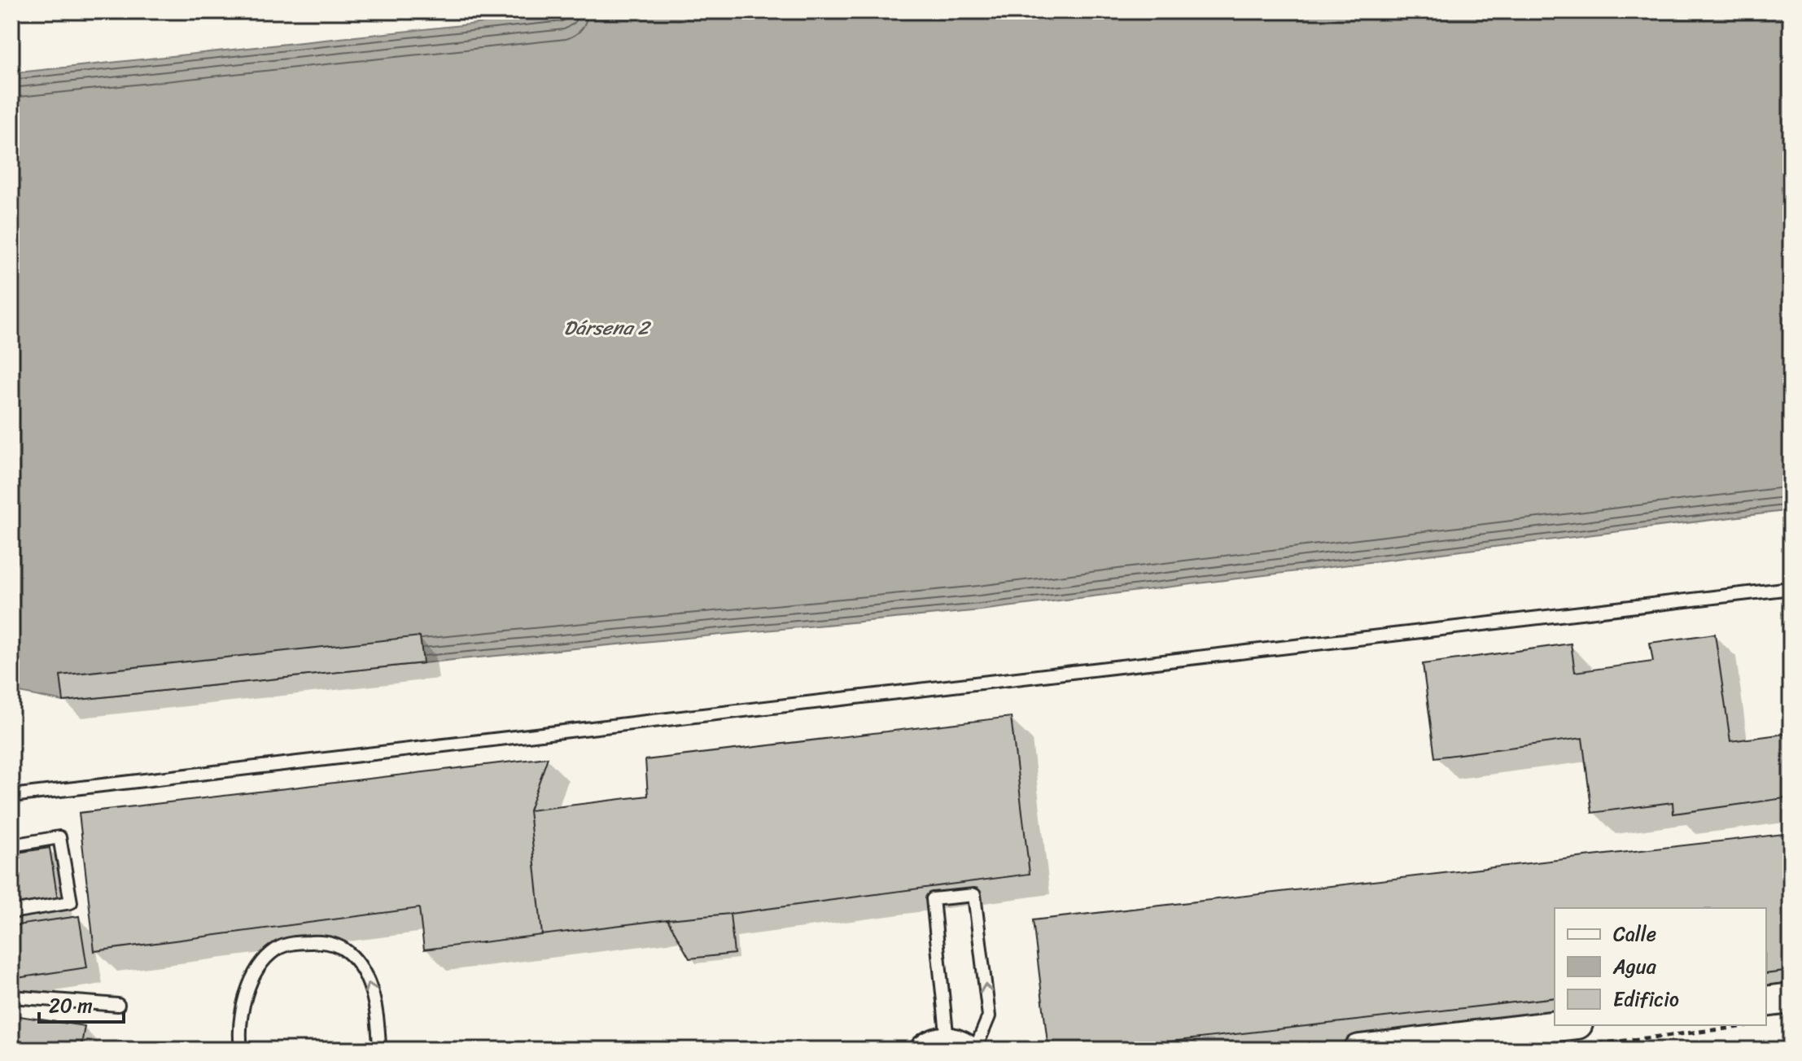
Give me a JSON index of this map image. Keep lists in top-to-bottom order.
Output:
{
  "water": ["Dársena 2"],
  "legend": ["Calle", "Agua", "Edificio"],
  "scale_bar": "20 m"
}
